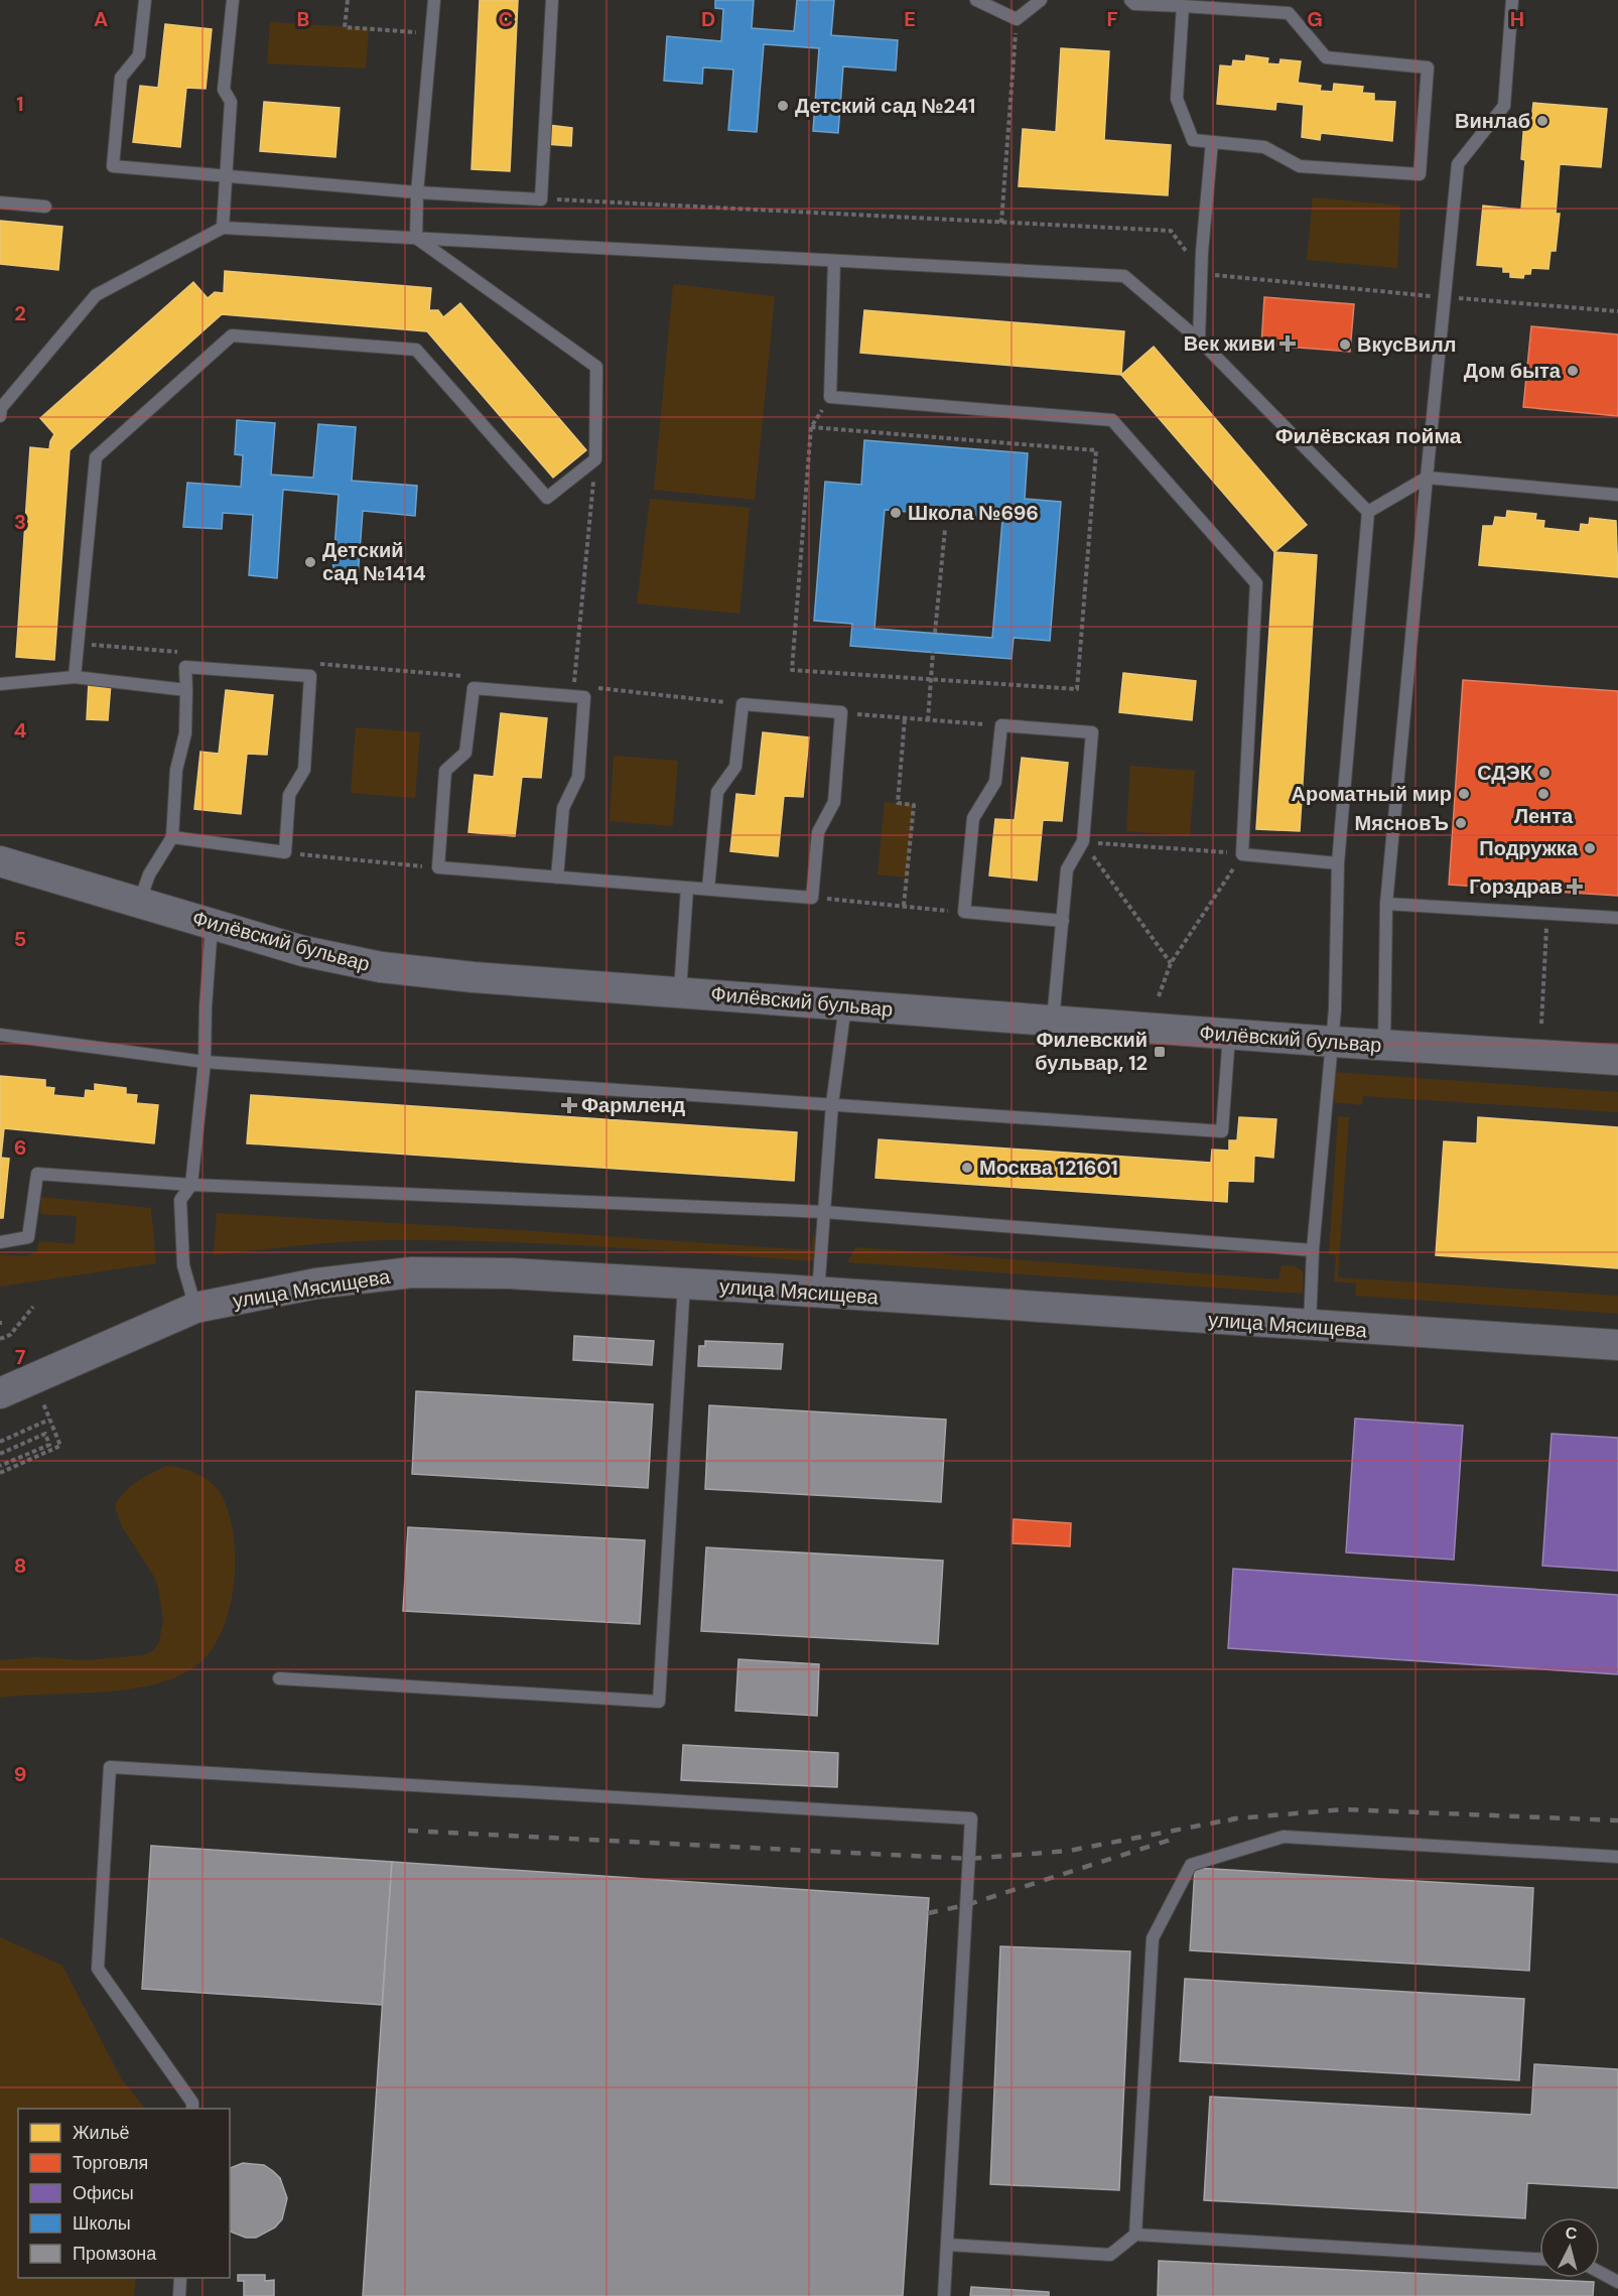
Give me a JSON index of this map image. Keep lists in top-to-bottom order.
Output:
{
  "streets": {
    "street": ["Филёвский бульвар", "улица Мясищева"]
  },
  "districts": ["Филёвская пойма"],
  "places": {
    "other": [
      "Детский сад №241",
      "Винлаб",
      "ВкусВилл",
      "Дом быта",
      "Школа №696",
      "Детский сад №1414",
      "СДЭК",
      "Ароматный мир",
      "Лента",
      "МясновЪ",
      "Подружка",
      "Москва 121601"
    ],
    "health": ["Век живи", "Горздрав", "Фармленд"],
    "transit": ["Филевский бульвар, 12"]
  },
  "legend": [
    "Жильё",
    "Торговля",
    "Офисы",
    "Школы",
    "Промзона"
  ],
  "north": "top",
  "grid": {
    "columns": [
      "A",
      "B",
      "C",
      "D",
      "E",
      "F",
      "G",
      "H"
    ],
    "rows": [
      "1",
      "2",
      "3",
      "4",
      "5",
      "6",
      "7",
      "8",
      "9"
    ]
  }
}
